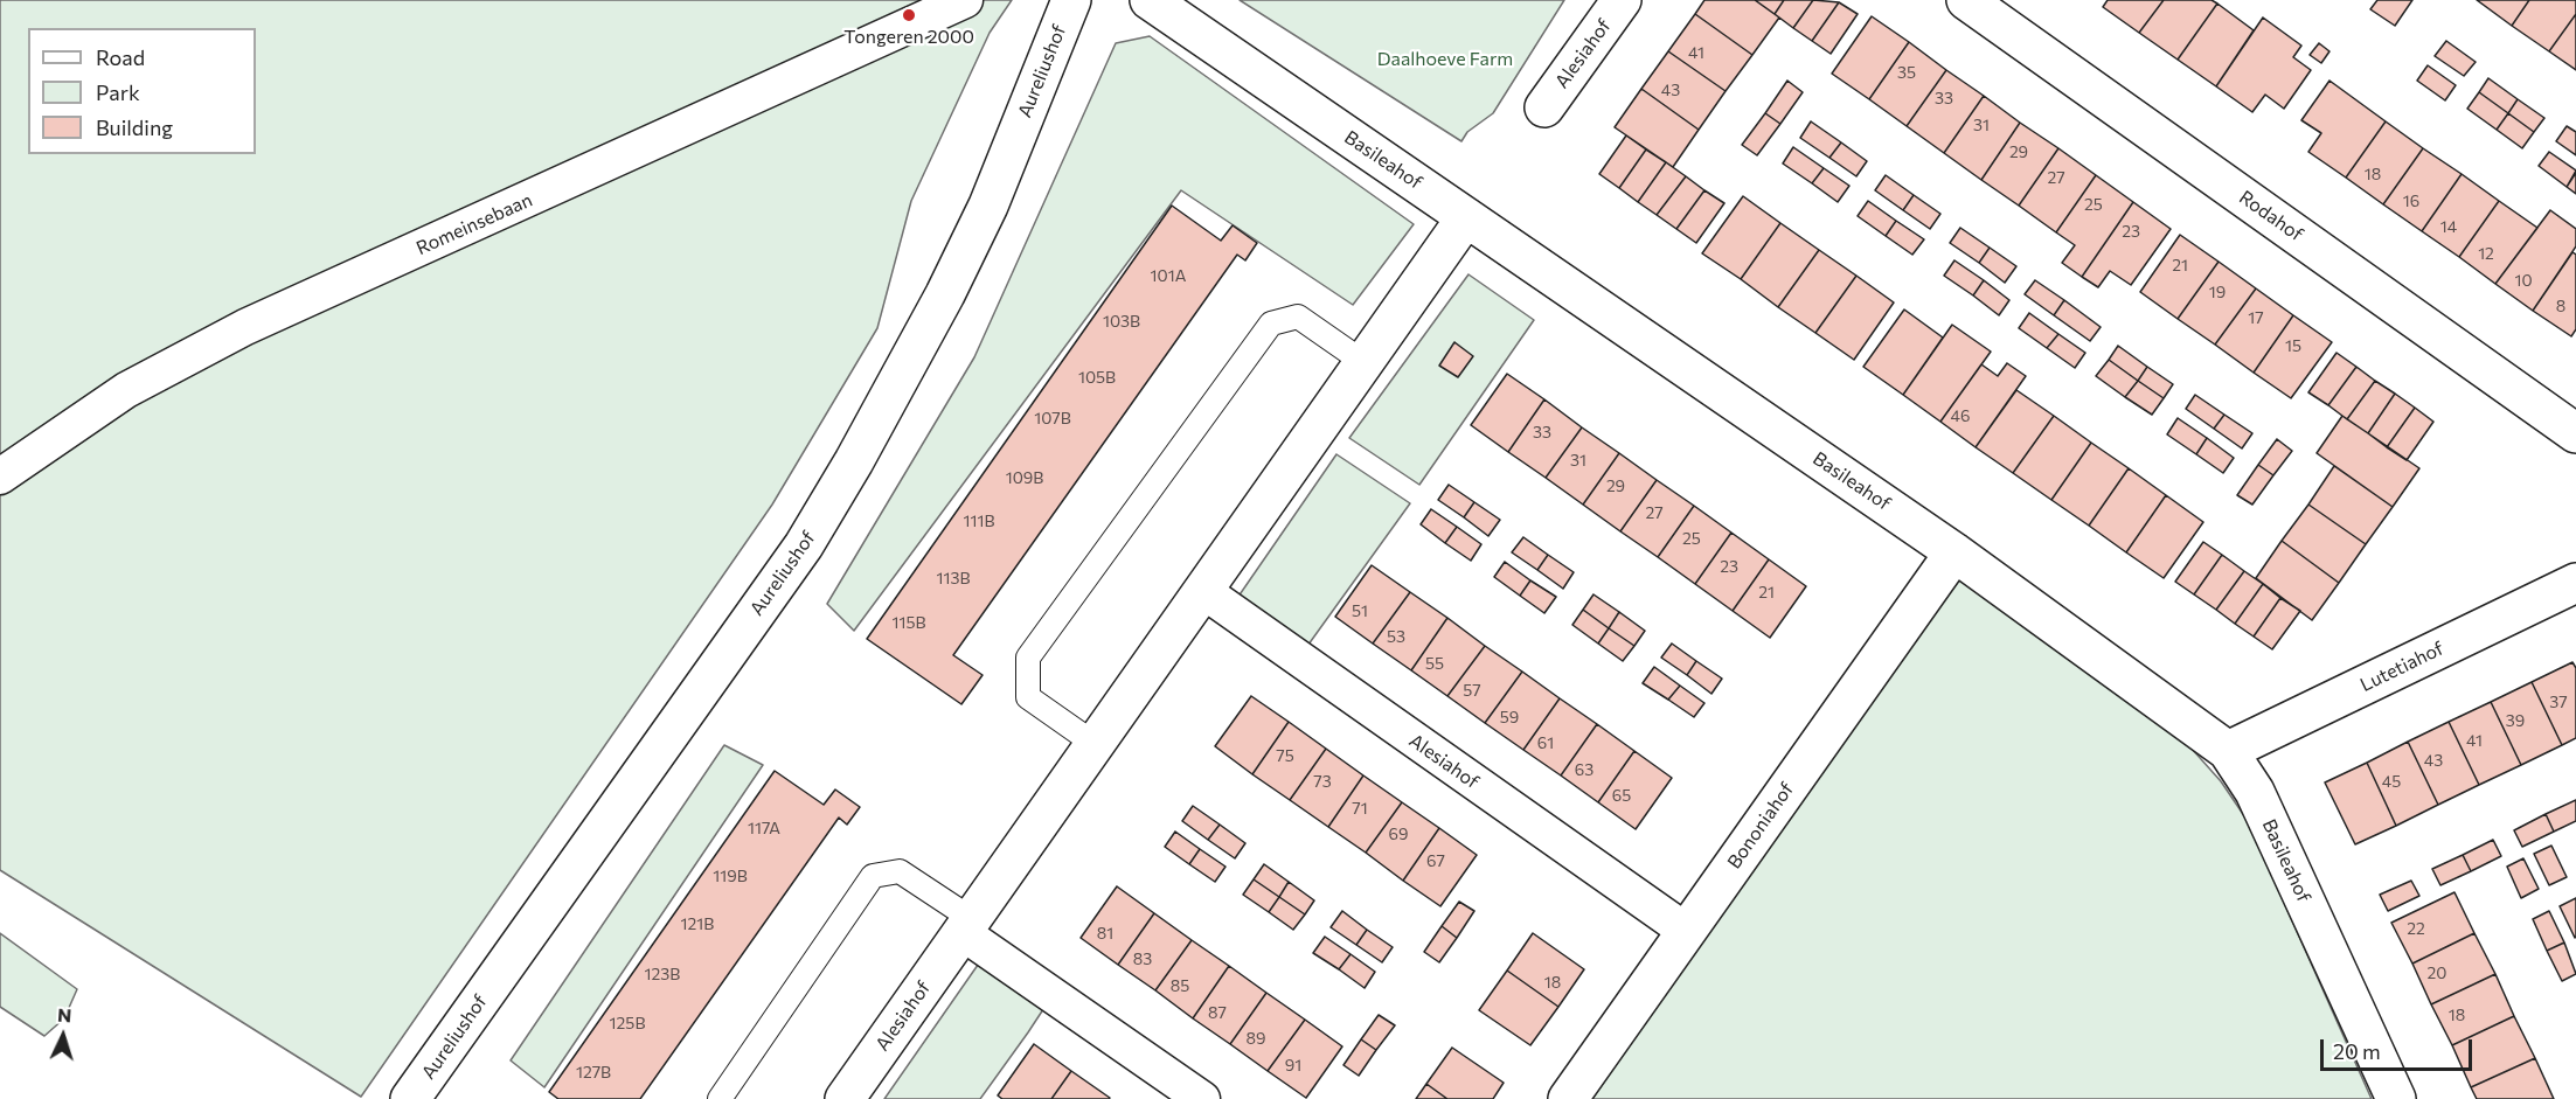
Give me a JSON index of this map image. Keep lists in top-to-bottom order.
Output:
{
  "streets": {
    "street": [
      "Alesiahof",
      "Aureliushof",
      "Basileahof",
      "Rodahof",
      "Romeinsebaan",
      "Lutetiahof",
      "Bononiahof"
    ]
  },
  "crossings": [
    ["Alesiahof", "Basileahof"],
    ["Alesiahof", "Bononiahof"],
    ["Basileahof", "Lutetiahof"],
    ["Basileahof", "Bononiahof"]
  ],
  "parks": ["Daalhoeve Farm"],
  "places": ["Tongeren 2000"],
  "house_numbers": [
    "41",
    "35",
    "43",
    "33",
    "31",
    "29",
    "18",
    "27",
    "16",
    "25",
    "14",
    "23",
    "12",
    "21",
    "101A",
    "10",
    "19",
    "8",
    "17",
    "103B",
    "15",
    "105B",
    "46",
    "107B",
    "33",
    "31",
    "109B",
    "29",
    "27",
    "111B",
    "25",
    "23",
    "113B",
    "21",
    "51",
    "115B",
    "53",
    "55",
    "57",
    "37",
    "59",
    "39",
    "41",
    "61",
    "75",
    "43",
    "63",
    "73",
    "45",
    "65",
    "71",
    "117A",
    "69",
    "67",
    "119B",
    "121B",
    "22",
    "81",
    "83",
    "20",
    "123B",
    "18",
    "85",
    "87",
    "18",
    "125B",
    "89",
    "91",
    "127B"
  ],
  "legend": ["Road", "Park", "Building"],
  "scale_bar": "20 m",
  "north": "top"
}
